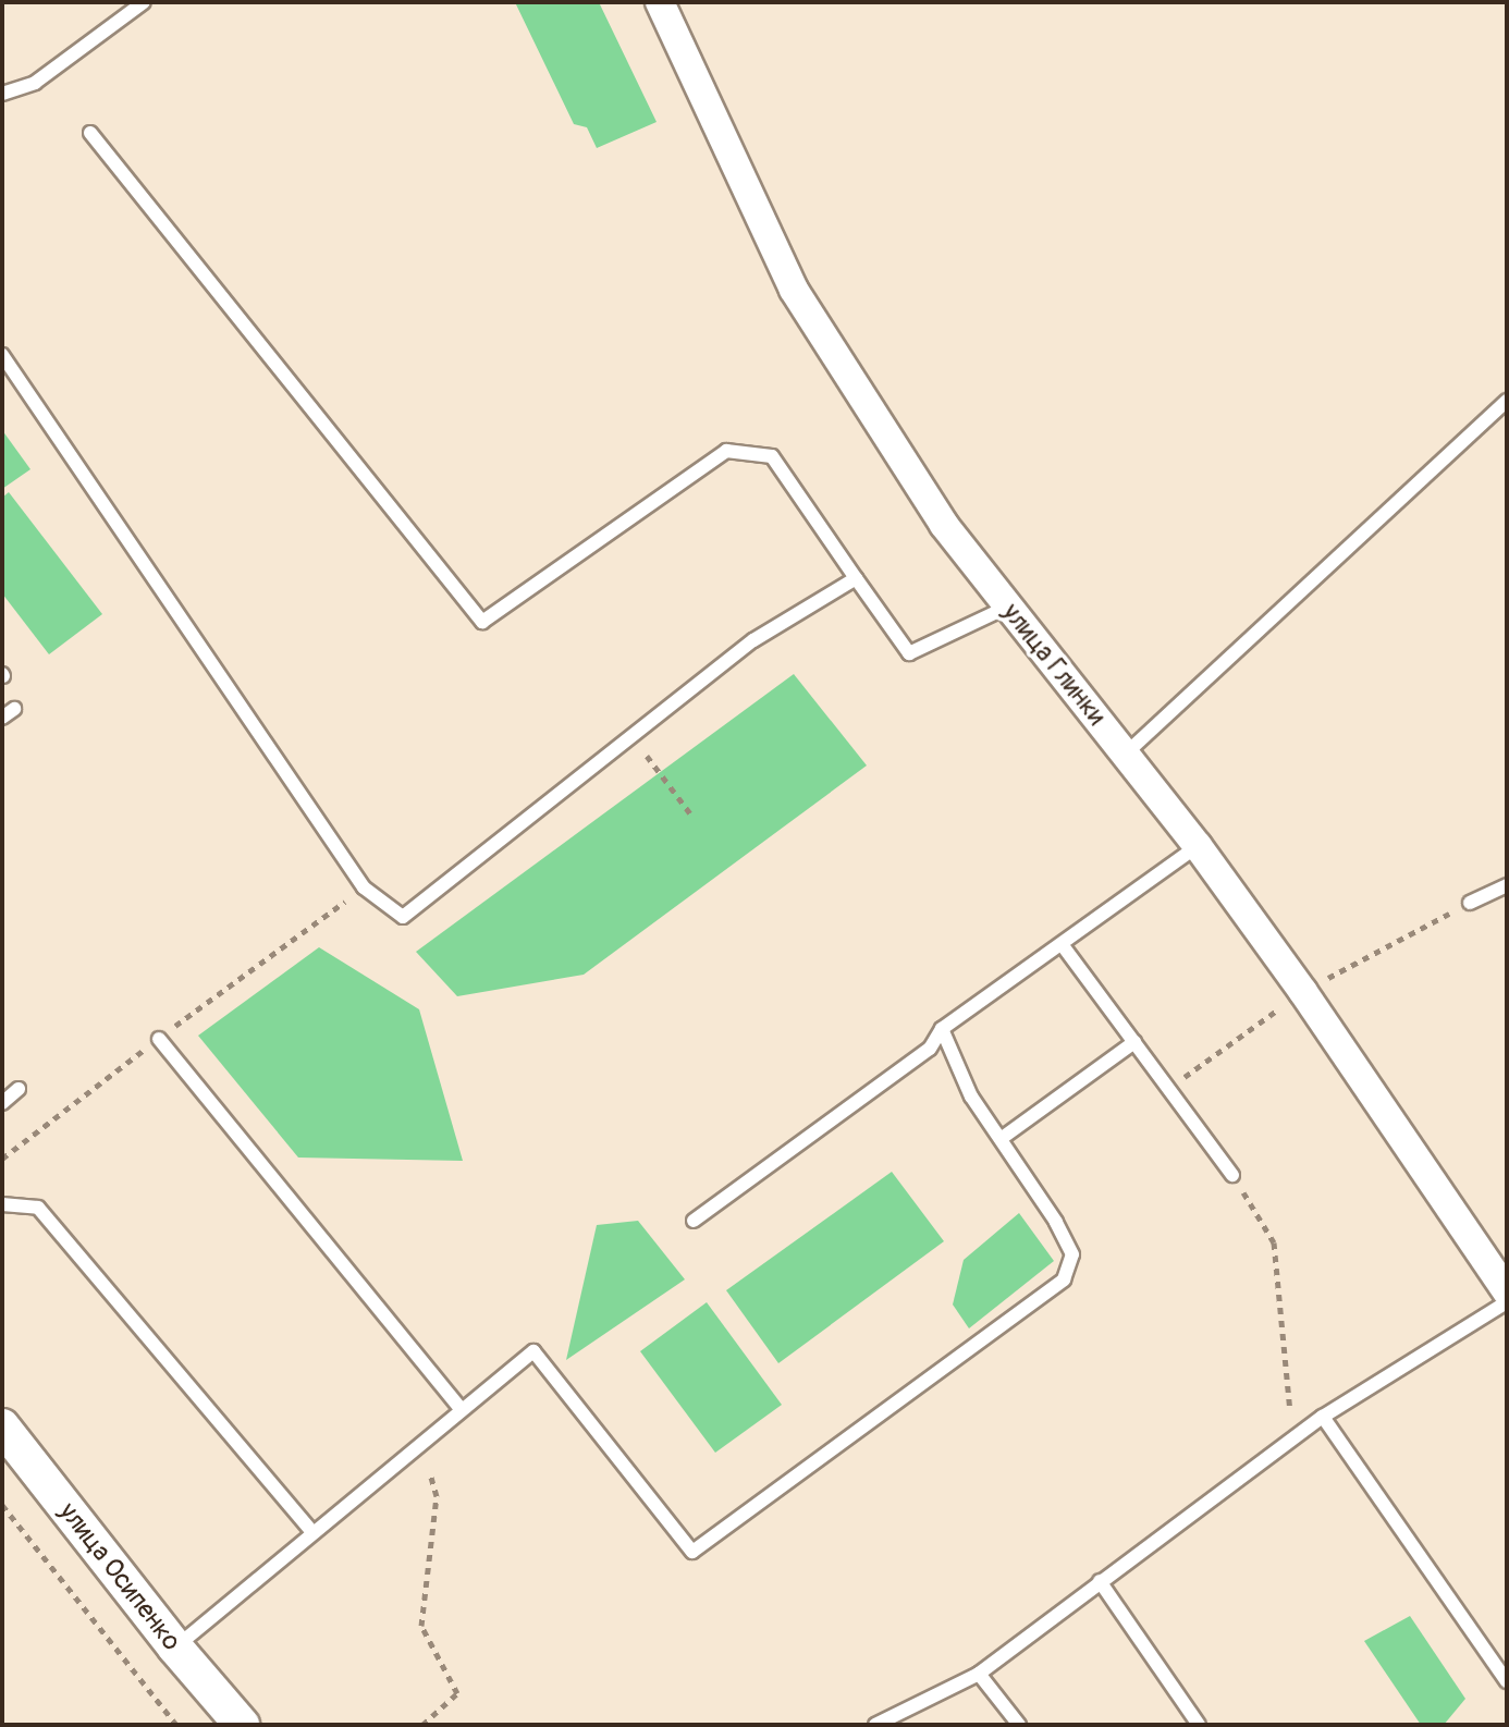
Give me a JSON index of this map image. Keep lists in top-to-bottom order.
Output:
{
  "streets": {
    "street": ["улица Глинки", "улица Осипенко"]
  }
}
